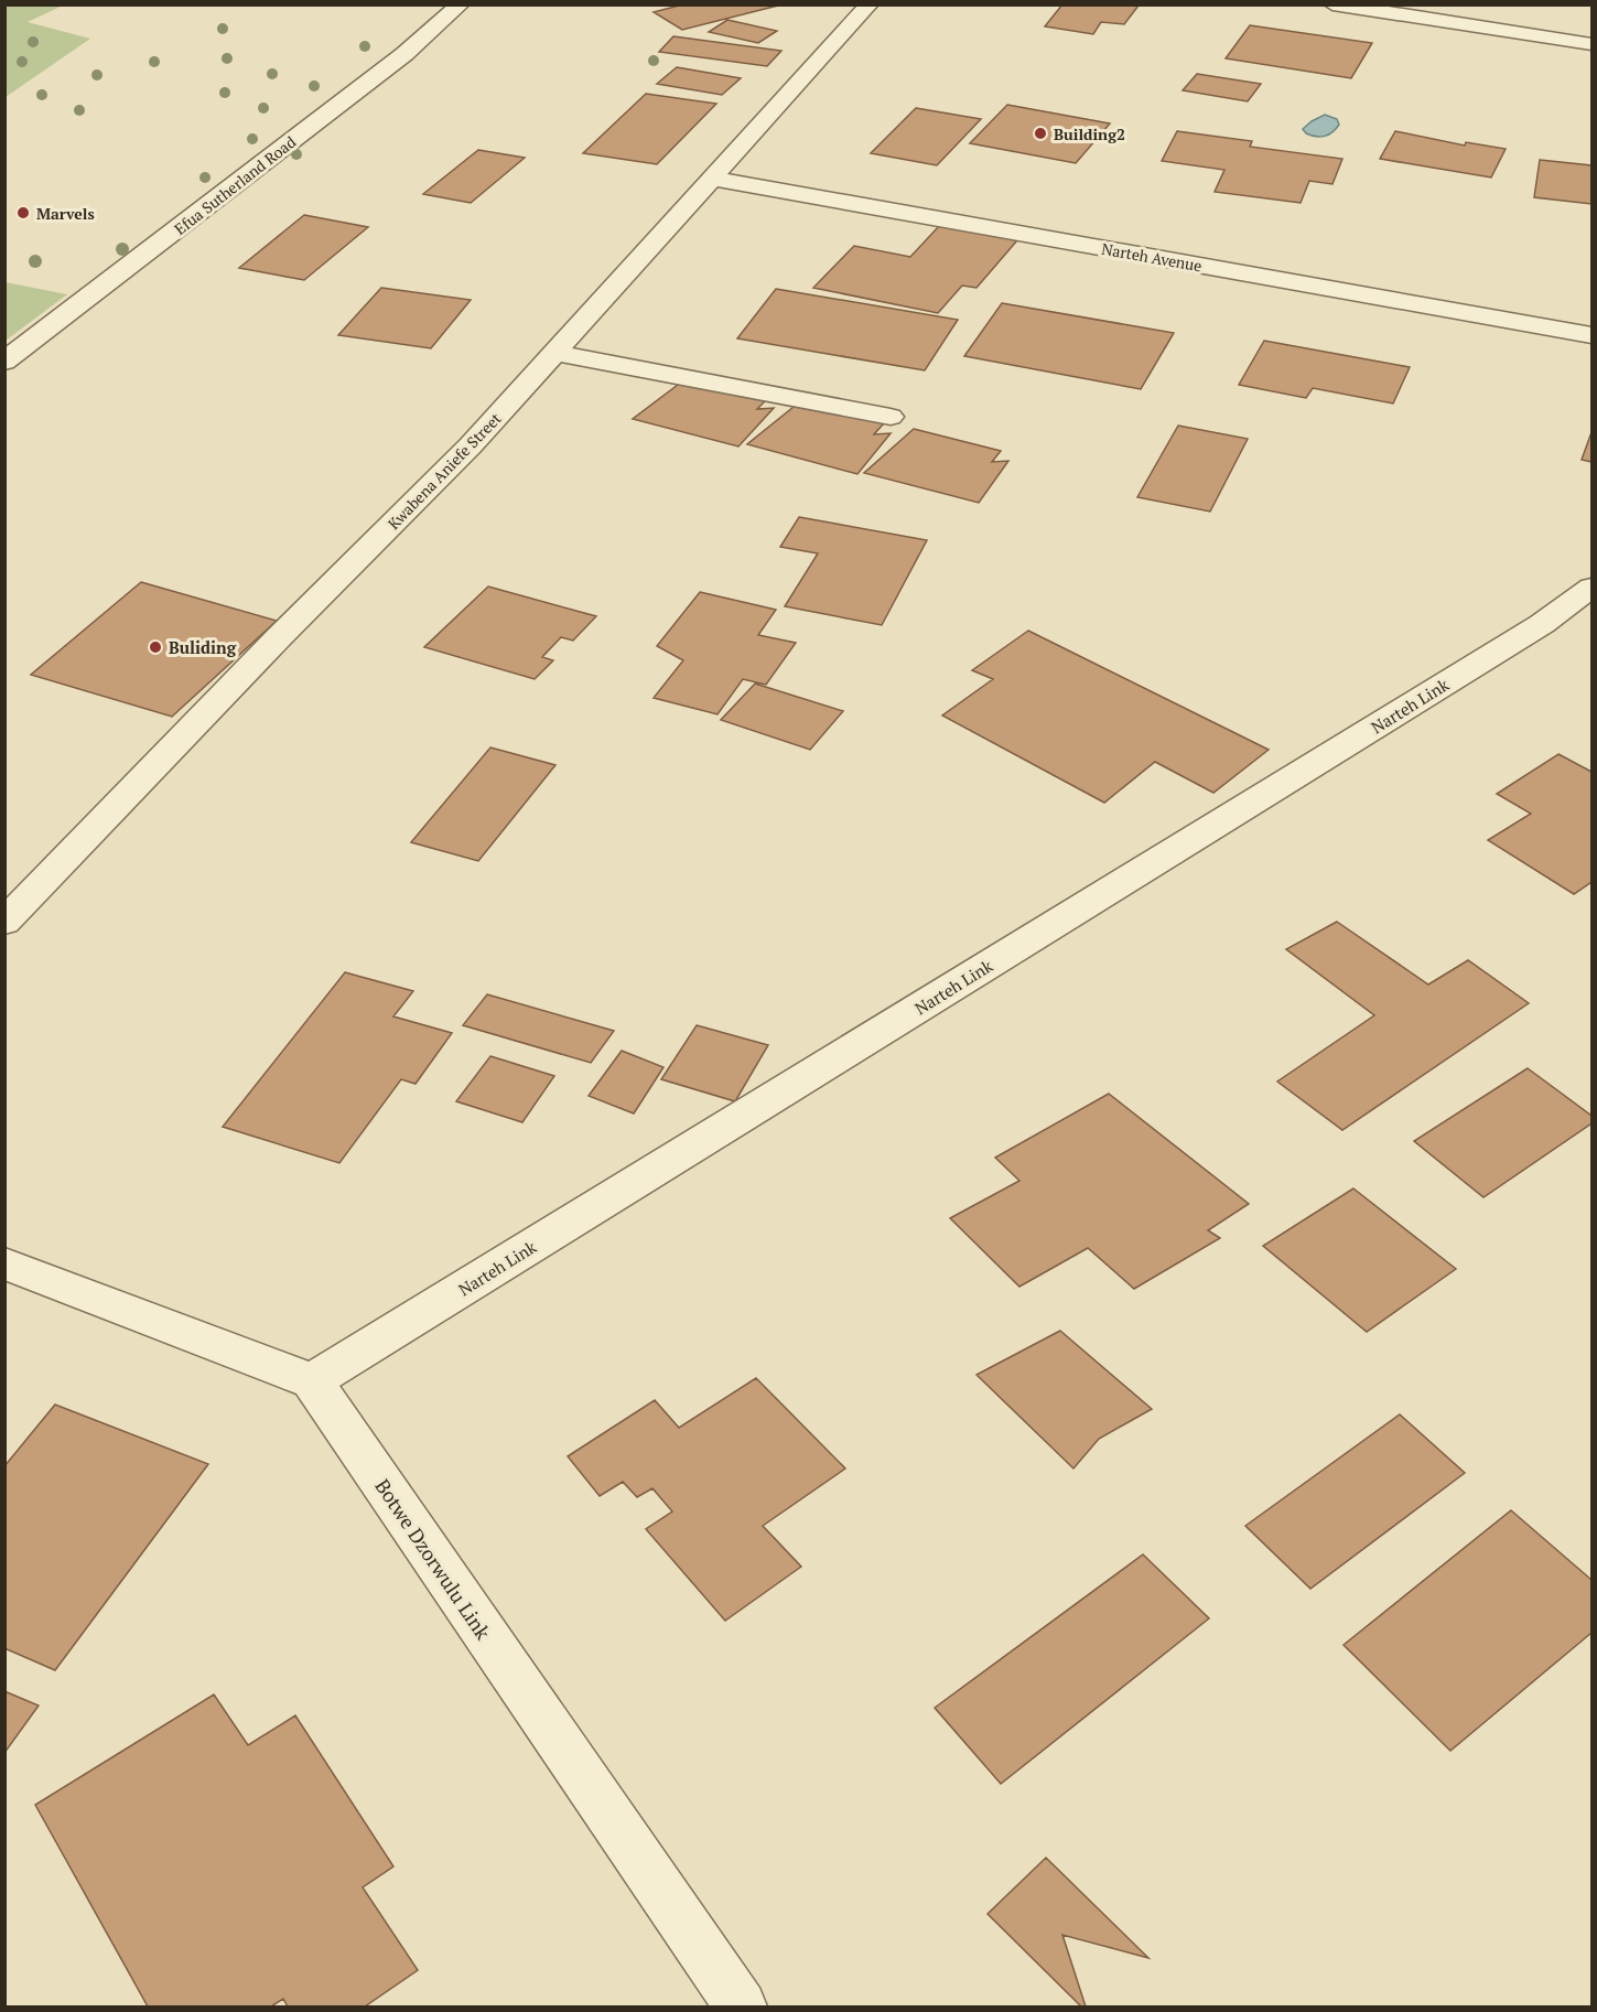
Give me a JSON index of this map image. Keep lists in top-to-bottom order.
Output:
{
  "streets": {
    "street": [
      "Efua Sutherland Road",
      "Narteh Avenue",
      "Kwabena Aniefe Street",
      "Narteh Link",
      "Botwe Dzorwulu Link"
    ]
  },
  "crossings": [
    ["Narteh Avenue", "Kwabena Aniefe Street"],
    ["Narteh Link", "Botwe Dzorwulu Link"]
  ],
  "places": ["Building2", "Marvels", "Buliding"]
}
